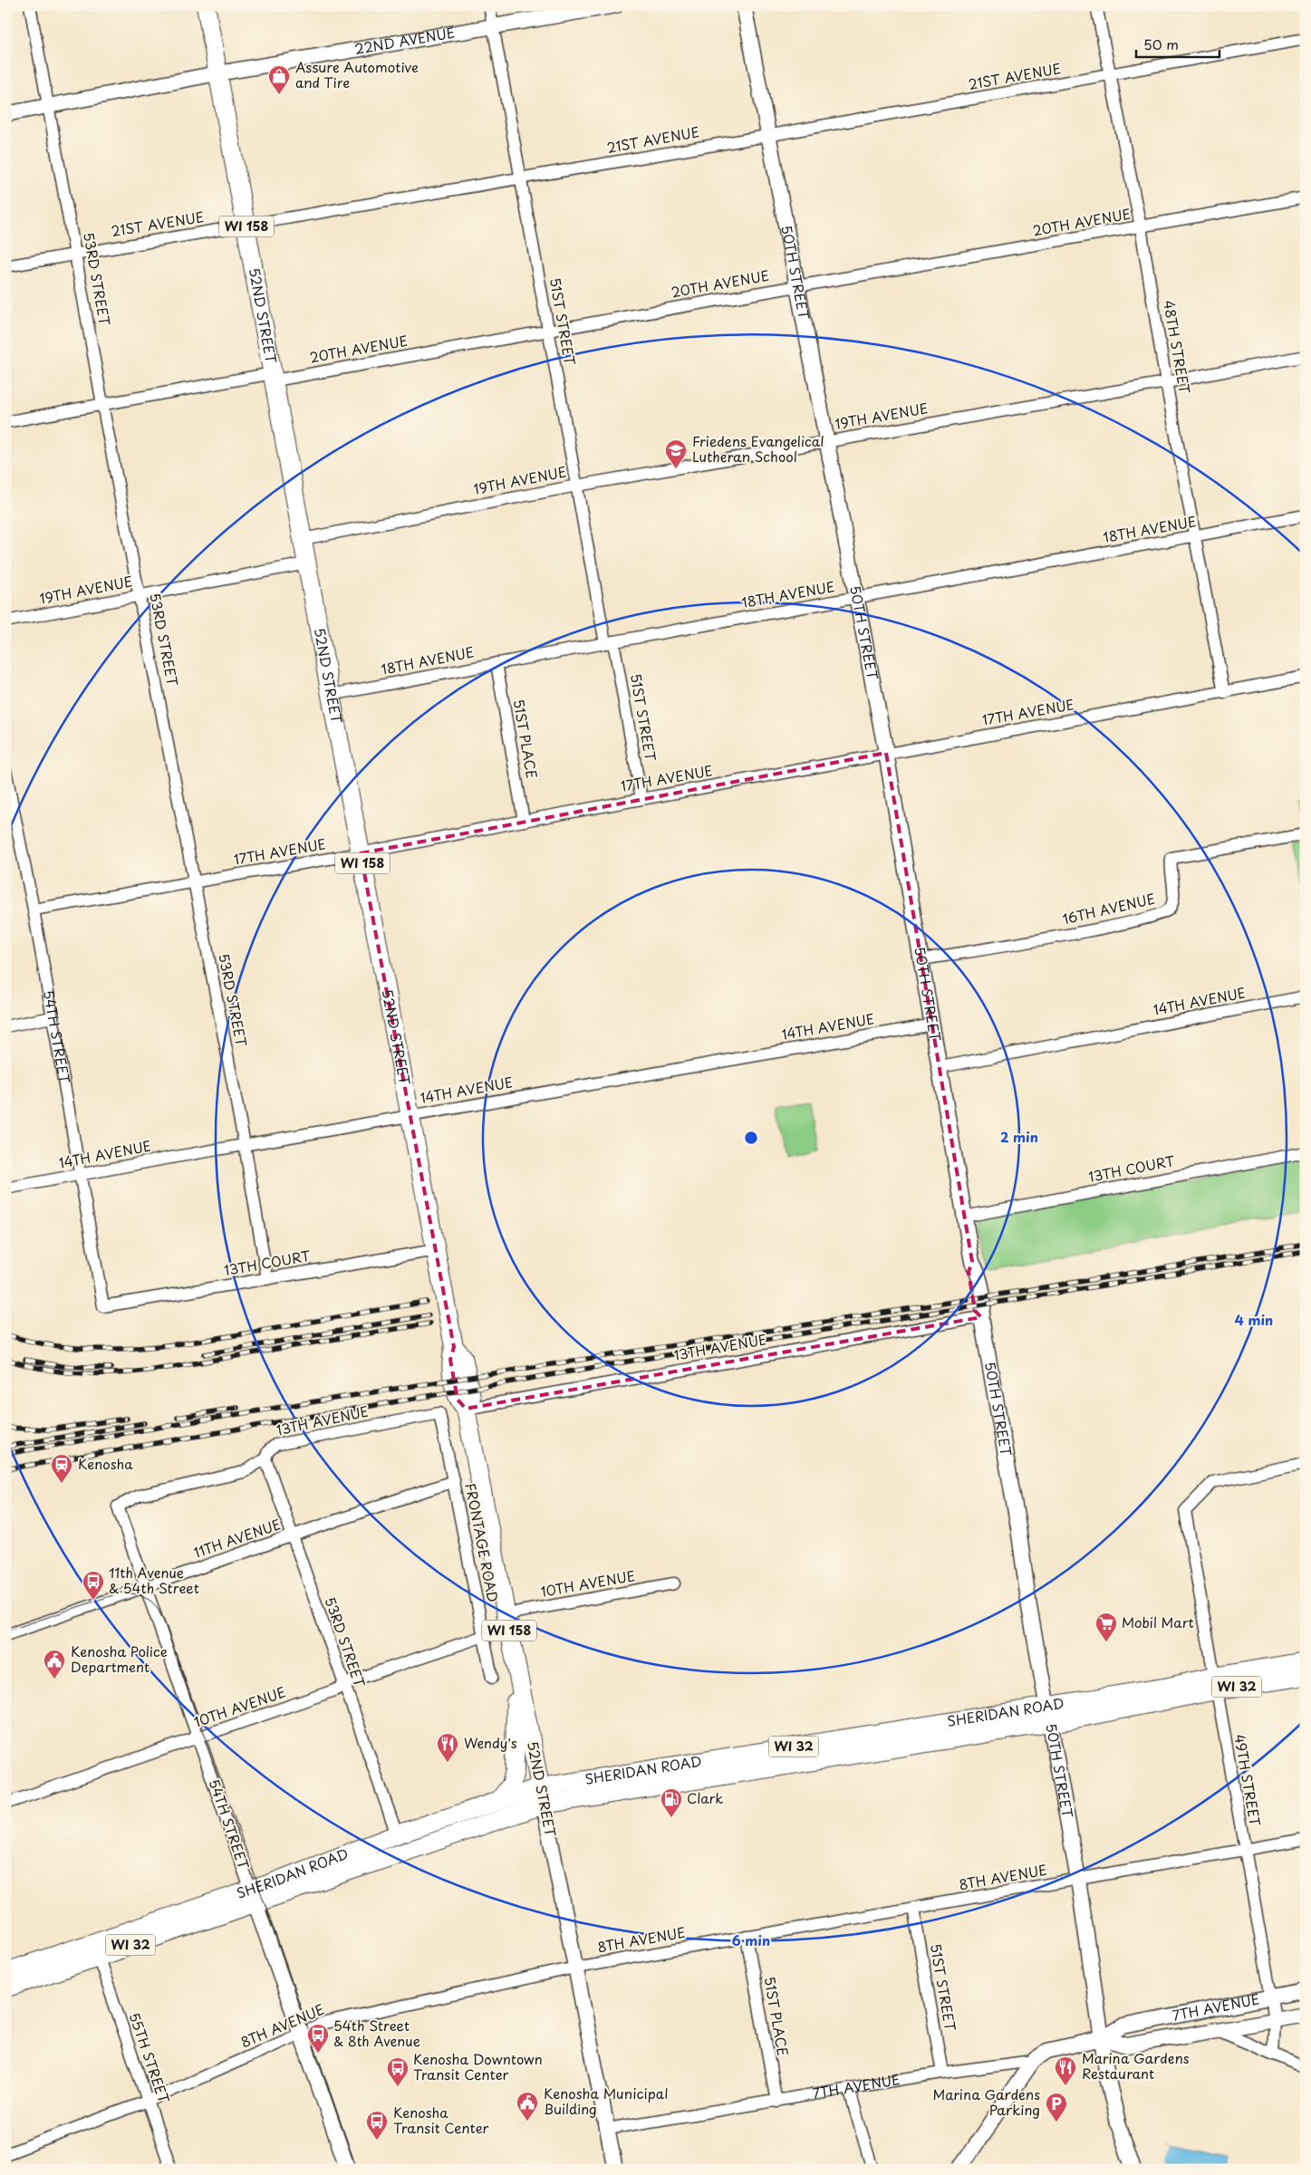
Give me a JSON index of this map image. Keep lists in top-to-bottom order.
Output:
{
  "streets": {
    "main road": [
      "WI 158",
      "52ND STREET",
      "WI 32",
      "SHERIDAN ROAD"
    ],
    "street": [
      "22ND AVENUE",
      "21ST AVENUE",
      "20TH AVENUE",
      "50TH STREET",
      "53RD STREET",
      "51ST STREET",
      "48TH STREET",
      "19TH AVENUE",
      "18TH AVENUE",
      "17TH AVENUE",
      "51ST PLACE",
      "16TH AVENUE",
      "14TH AVENUE",
      "54TH STREET",
      "13TH COURT",
      "13TH AVENUE",
      "11TH AVENUE",
      "FRONTAGE ROAD",
      "10TH AVENUE",
      "49TH STREET",
      "8TH AVENUE",
      "7TH AVENUE",
      "55TH STREET"
    ]
  },
  "crossings": [
    ["22ND AVENUE", "53RD STREET"],
    ["22ND AVENUE", "52ND STREET"],
    ["22ND AVENUE", "51ST STREET"],
    ["21ST AVENUE", "50TH STREET"],
    ["21ST AVENUE", "53RD STREET"],
    ["21ST AVENUE", "52ND STREET"],
    ["21ST AVENUE", "51ST STREET"],
    ["21ST AVENUE", "48TH STREET"],
    ["20TH AVENUE", "50TH STREET"],
    ["20TH AVENUE", "53RD STREET"],
    ["20TH AVENUE", "52ND STREET"],
    ["20TH AVENUE", "51ST STREET"],
    ["20TH AVENUE", "48TH STREET"],
    ["50TH STREET", "19TH AVENUE"],
    ["50TH STREET", "18TH AVENUE"],
    ["50TH STREET", "17TH AVENUE"],
    ["50TH STREET", "16TH AVENUE"],
    ["50TH STREET", "14TH AVENUE"],
    ["50TH STREET", "13TH COURT"],
    ["50TH STREET", "13TH AVENUE"],
    ["50TH STREET", "SHERIDAN ROAD"],
    ["50TH STREET", "8TH AVENUE"],
    ["50TH STREET", "7TH AVENUE"],
    ["53RD STREET", "19TH AVENUE"],
    ["53RD STREET", "17TH AVENUE"],
    ["53RD STREET", "14TH AVENUE"],
    ["53RD STREET", "13TH COURT"],
    ["53RD STREET", "13TH AVENUE"],
    ["53RD STREET", "11TH AVENUE"],
    ["53RD STREET", "10TH AVENUE"],
    ["53RD STREET", "SHERIDAN ROAD"],
    ["52ND STREET", "19TH AVENUE"],
    ["52ND STREET", "18TH AVENUE"],
    ["52ND STREET", "17TH AVENUE"],
    ["52ND STREET", "14TH AVENUE"],
    ["52ND STREET", "13TH COURT"],
    ["52ND STREET", "13TH AVENUE"],
    ["52ND STREET", "10TH AVENUE"],
    ["52ND STREET", "SHERIDAN ROAD"],
    ["52ND STREET", "8TH AVENUE"],
    ["52ND STREET", "7TH AVENUE"],
    ["51ST STREET", "19TH AVENUE"],
    ["51ST STREET", "18TH AVENUE"],
    ["51ST STREET", "17TH AVENUE"],
    ["51ST STREET", "8TH AVENUE"],
    ["51ST STREET", "7TH AVENUE"],
    ["48TH STREET", "19TH AVENUE"],
    ["48TH STREET", "18TH AVENUE"],
    ["48TH STREET", "17TH AVENUE"],
    ["18TH AVENUE", "51ST PLACE"],
    ["17TH AVENUE", "51ST PLACE"],
    ["17TH AVENUE", "54TH STREET"],
    ["51ST PLACE", "8TH AVENUE"],
    ["51ST PLACE", "7TH AVENUE"],
    ["14TH AVENUE", "54TH STREET"],
    ["54TH STREET", "13TH COURT"],
    ["54TH STREET", "13TH AVENUE"],
    ["54TH STREET", "11TH AVENUE"],
    ["54TH STREET", "10TH AVENUE"],
    ["54TH STREET", "SHERIDAN ROAD"],
    ["54TH STREET", "8TH AVENUE"],
    ["13TH AVENUE", "FRONTAGE ROAD"],
    ["11TH AVENUE", "FRONTAGE ROAD"],
    ["FRONTAGE ROAD", "10TH AVENUE"],
    ["SHERIDAN ROAD", "49TH STREET"],
    ["SHERIDAN ROAD", "55TH STREET"],
    ["49TH STREET", "8TH AVENUE"],
    ["49TH STREET", "7TH AVENUE"],
    ["8TH AVENUE", "55TH STREET"]
  ],
  "places": {
    "shop": ["Assure Automotive and Tire"],
    "school or university": ["Friedens Evangelical Lutheran School"],
    "station": ["Kenosha"],
    "bus stop": [
      "11th Avenue & 54th Street",
      "54th Street & 8th Avenue",
      "Kenosha Downtown Transit Center",
      "Kenosha Transit Center"
    ],
    "supermarket": ["Mobil Mart"],
    "public building": ["Kenosha Police Department", "Kenosha Municipal Building"],
    "restaurant": ["Wendy's", "Marina Gardens Restaurant"],
    "fuel station": ["Clark"],
    "parking": ["Marina Gardens Parking"]
  },
  "scale_bar": "50 m",
  "rings": ["2 min", "4 min", "6 min"]
}
